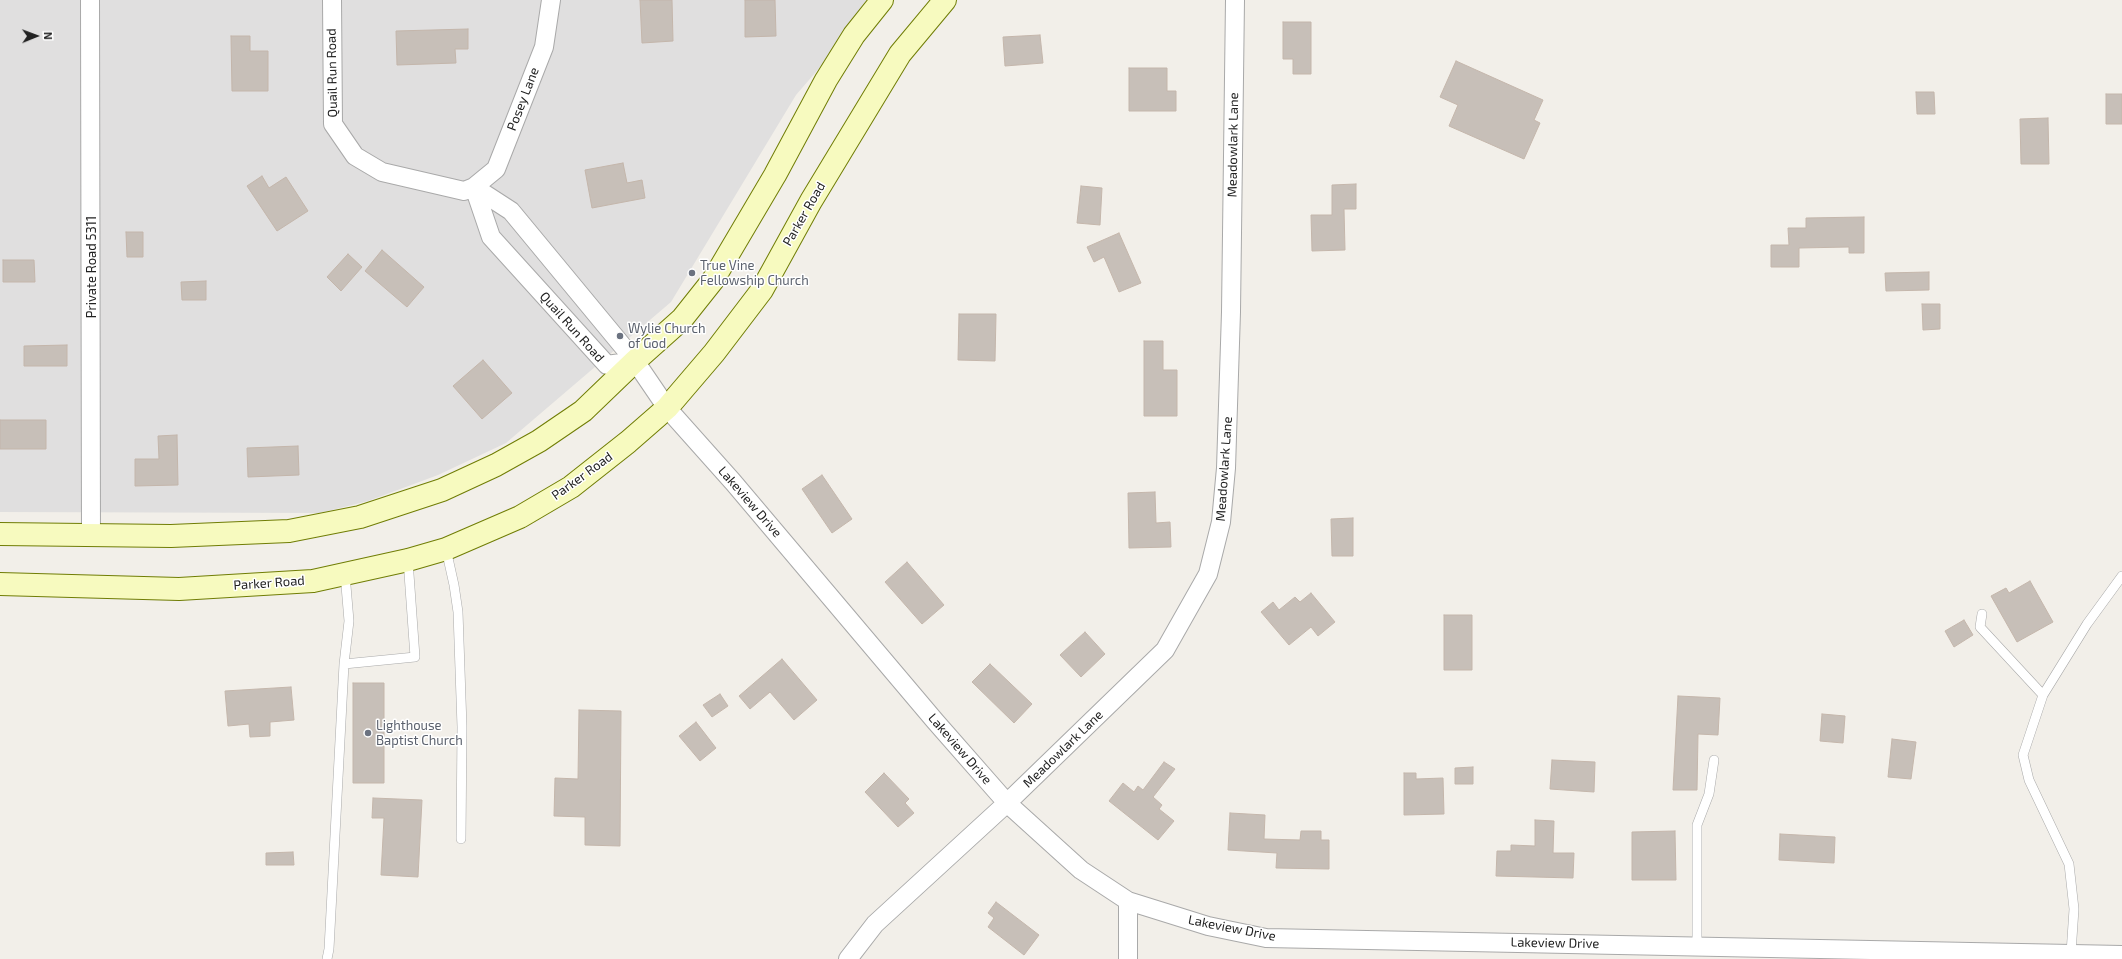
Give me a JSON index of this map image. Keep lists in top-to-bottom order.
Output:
{
  "streets": {
    "main road": ["Parker Road"],
    "street": [
      "Quail Run Road",
      "Posey Lane",
      "Meadowlark Lane",
      "Private Road 5311",
      "Lakeview Drive"
    ]
  },
  "crossings": [
    ["Quail Run Road", "Posey Lane"],
    ["Quail Run Road", "Lakeview Drive"],
    ["Meadowlark Lane", "Lakeview Drive"],
    ["Parker Road", "Lakeview Drive"]
  ],
  "places": ["True Vine Fellowship Church", "Wylie Church of God", "Lighthouse Baptist Church"],
  "north": "right"
}
